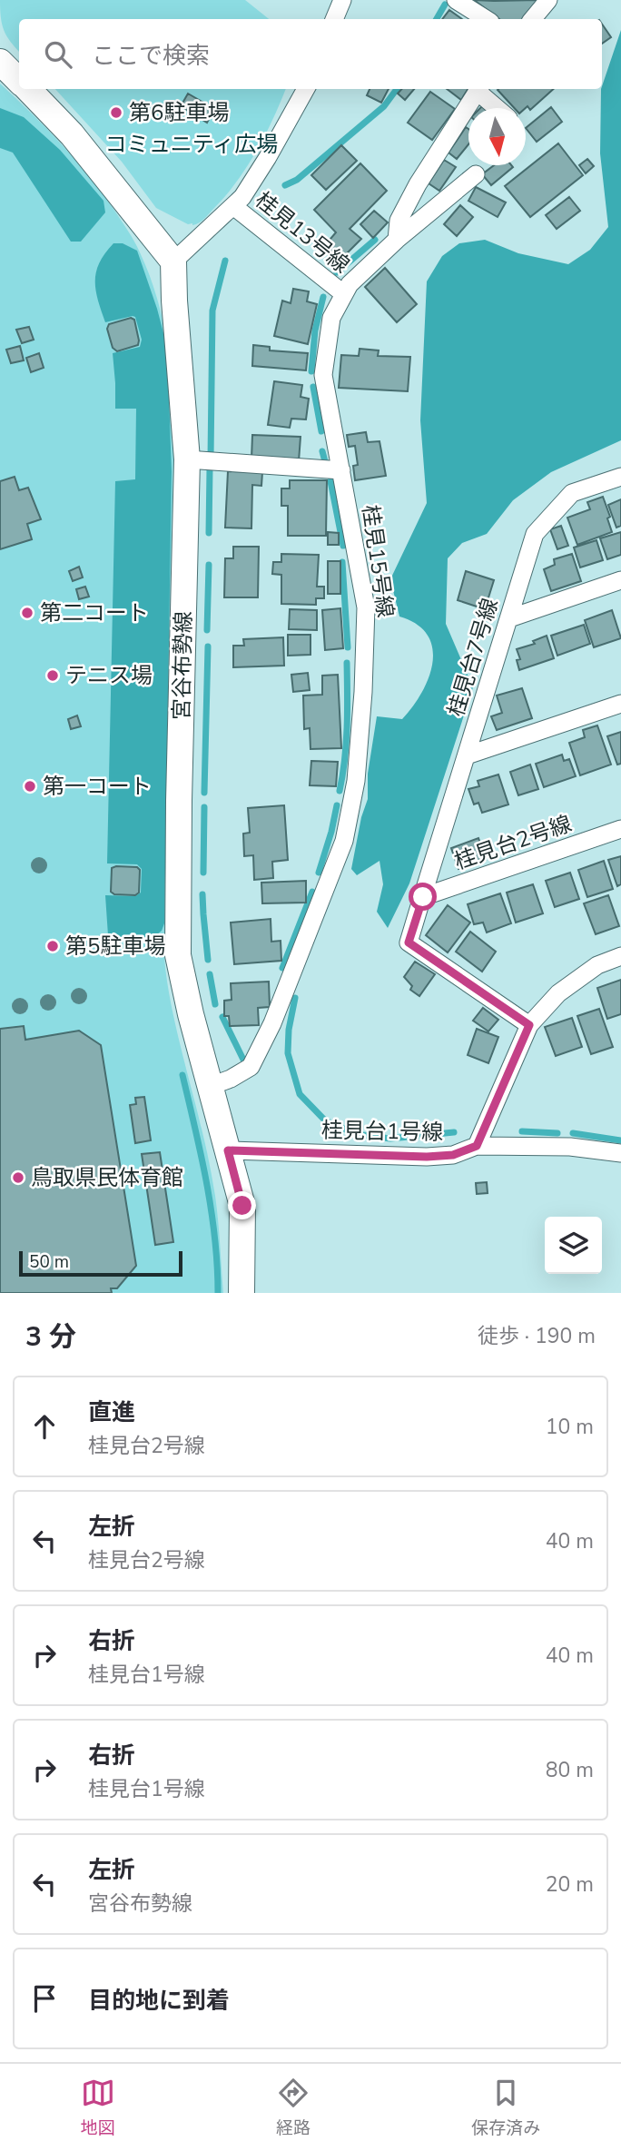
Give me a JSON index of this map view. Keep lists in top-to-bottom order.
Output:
{
  "streets": {
    "street": [
      "桂見13号線",
      "桂見15号線",
      "桂見台7号線",
      "宮谷布勢線",
      "桂見台2号線",
      "桂見台1号線"
    ]
  },
  "crossings": [
    ["桂見13号線", "桂見15号線"],
    ["桂見15号線", "宮谷布勢線"],
    ["桂見台7号線", "桂見台2号線"],
    ["宮谷布勢線", "桂見台1号線"]
  ],
  "parks": ["コミュニティ広場"],
  "places": [
    "第6駐車場",
    "第二コート",
    "テニス場",
    "第一コート",
    "第5駐車場",
    "鳥取県民体育館"
  ],
  "scale_bar": "50 m",
  "north": "bottom",
  "page": {
    "search": "ここで検索",
    "scale": "50 m",
    "heading": ["3 分", "徒歩 · 190 m"],
    "list": [
      ["直進", "桂見台2号線", "10 m"],
      ["左折", "桂見台2号線", "40 m"],
      ["右折", "桂見台1号線", "40 m"],
      ["右折", "桂見台1号線", "80 m"],
      ["左折", "宮谷布勢線", "20 m"],
      "目的地に到着"
    ],
    "nav": ["地図", "経路", "保存済み"]
  }
}
